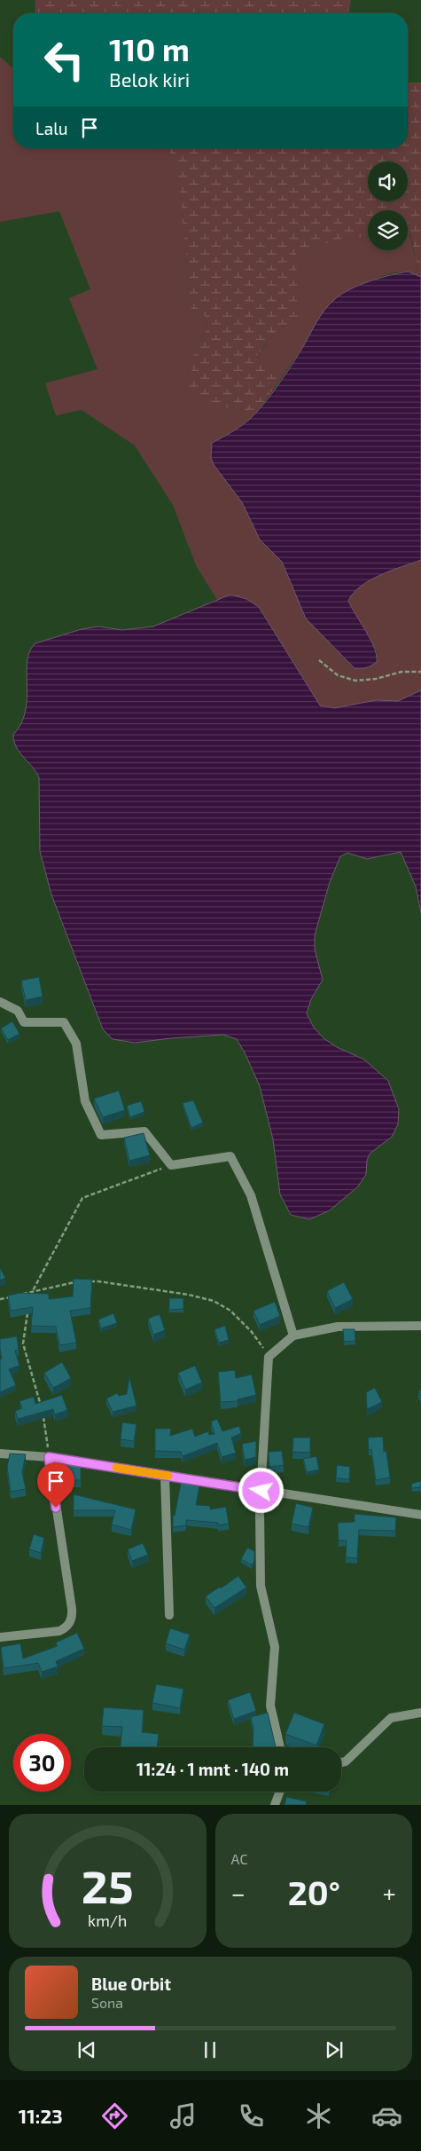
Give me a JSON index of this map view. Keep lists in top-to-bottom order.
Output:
{
  "page": {
    "turn": ["110 m", "Belok kiri"],
    "then": "Lalu",
    "limit": "30",
    "trip": "11:24 · 1 mnt · 140 m",
    "tile": "AC",
    "heat": ["−", "20°", "+"],
    "song": ["Blue Orbit", "Sona"],
    "tabs": "11:23",
    "gauge": ["25", "km/h"]
  }
}
